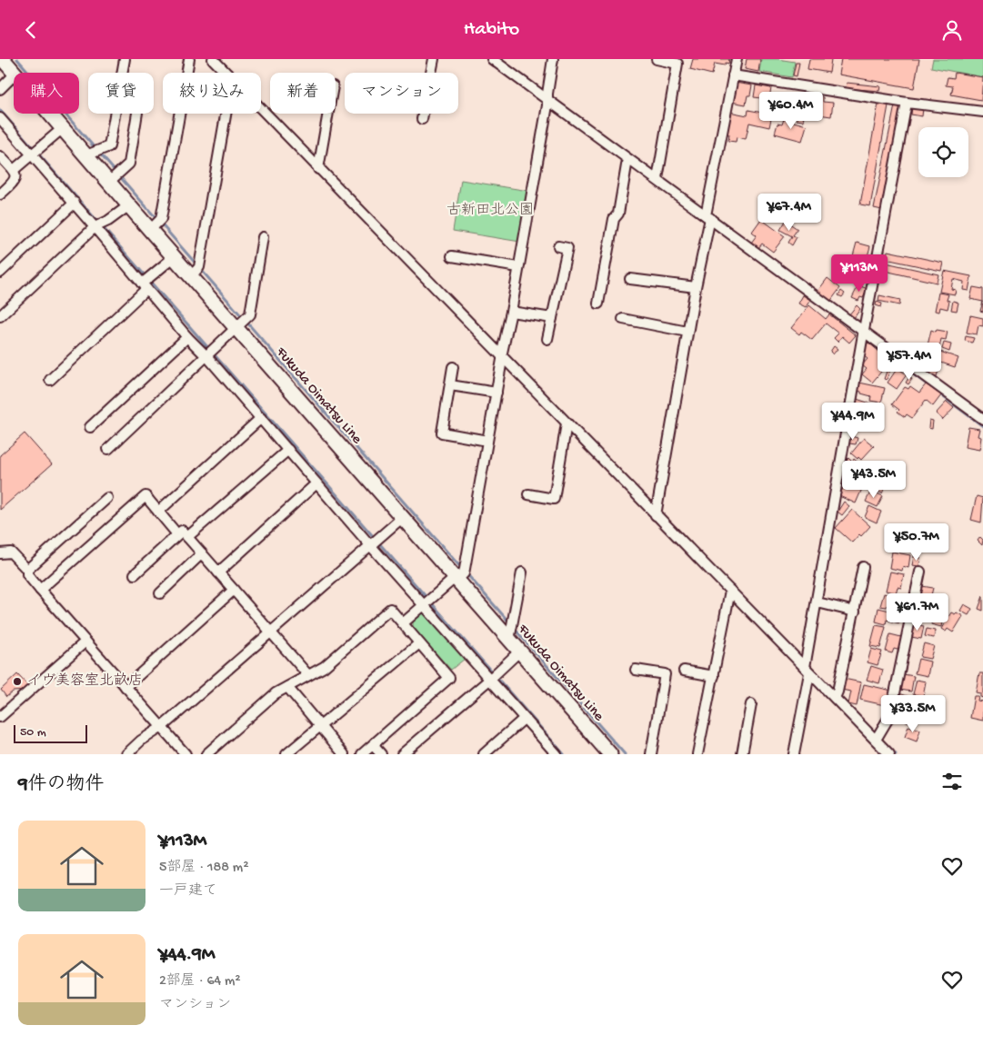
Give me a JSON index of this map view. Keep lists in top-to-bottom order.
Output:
{
  "streets": {
    "main road": ["Fukuda Oimatsu Line"]
  },
  "parks": ["古新田北公園"],
  "places": ["イヴ美容室北畝店"],
  "scale_bar": "50 m",
  "page": {
    "header": "Habito",
    "chip": [
      "購入",
      "賃貸",
      "絞り込み",
      "新着",
      "マンション"
    ],
    "price": [
      "¥60.4M",
      "¥67.4M",
      "¥113M",
      "¥57.4M",
      "¥44.9M",
      "¥43.5M",
      "¥50.7M",
      "¥61.7M",
      "¥33.5M"
    ],
    "scale": "50 m",
    "heading": "9件の物件",
    "list": [
      {
        "name": "¥113M",
        "note": "5部屋 · 188 m² · 一戸建て"
      },
      {
        "name": "¥44.9M",
        "note": "2部屋 · 64 m² · マンション"
      }
    ]
  }
}
